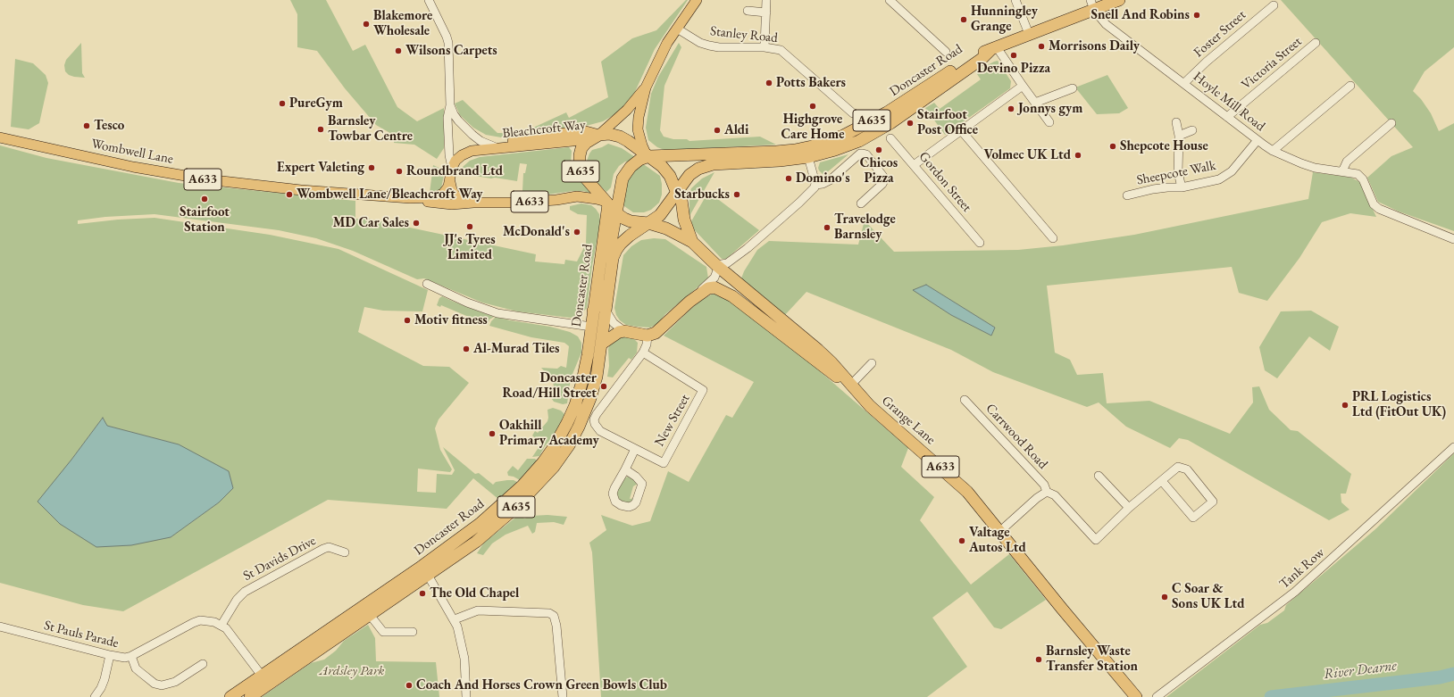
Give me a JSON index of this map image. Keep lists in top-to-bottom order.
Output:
{
  "streets": {
    "highway": [
      "Doncaster Road",
      "A635",
      "A633",
      "Grange Lane"
    ],
    "main road": ["Bleachcroft Way", "Wombwell Lane"],
    "street": [
      "Foster Street",
      "Stanley Road",
      "Victoria Street",
      "Hoyle Mill Road",
      "Sheepcote Walk",
      "Gordon Street",
      "New Street",
      "Carrwood Road",
      "St Davids Drive",
      "Tank Row",
      "St Pauls Parade"
    ]
  },
  "crossings": [
    ["Foster Street", "Hoyle Mill Road"],
    ["Victoria Street", "Hoyle Mill Road"],
    ["Doncaster Road", "Hoyle Mill Road"],
    ["Doncaster Road", "A635"],
    ["Doncaster Road", "Wombwell Lane"],
    ["Doncaster Road", "A633"],
    ["Doncaster Road", "Grange Lane"],
    ["Hoyle Mill Road", "Sheepcote Walk"],
    ["A635", "Bleachcroft Way"],
    ["A635", "Wombwell Lane"],
    ["A635", "A633"],
    ["A635", "Grange Lane"],
    ["Bleachcroft Way", "Wombwell Lane"],
    ["Bleachcroft Way", "A633"],
    ["Wombwell Lane", "A633"],
    ["A633", "Grange Lane"],
    ["St Davids Drive", "St Pauls Parade"]
  ],
  "water": ["River Dearne"],
  "parks": ["Ardsley Park"],
  "places": [
    "Snell And Robins",
    "Hunningley Grange",
    "Blakemore Wholesale",
    "Morrisons Daily",
    "Wilsons Carpets",
    "Devino Pizza",
    "Potts Bakers",
    "PureGym",
    "Highgrove Care Home",
    "Jonnys gym",
    "Stairfoot Post Office",
    "Tesco",
    "Barnsley Towbar Centre",
    "Aldi",
    "Shepcote House",
    "Chicos Pizza",
    "Volmec UK Ltd",
    "Expert Valeting",
    "Roundbrand Ltd",
    "Domino's",
    "Wombwell Lane/Bleachcroft Way",
    "Starbucks",
    "Stairfoot Station",
    "MD Car Sales",
    "JJ's Tyres Limited",
    "Travelodge Barnsley",
    "McDonald's",
    "Motiv fitness",
    "Al-Murad Tiles",
    "Doncaster Road/Hill Street",
    "PRL Logistics Ltd (FitOut UK)",
    "Oakhill Primary Academy",
    "Valtage Autos Ltd",
    "The Old Chapel",
    "C Soar & Sons UK Ltd",
    "Barnsley Waste Transfer Station",
    "Coach And Horses Crown Green Bowls Club"
  ]
}
